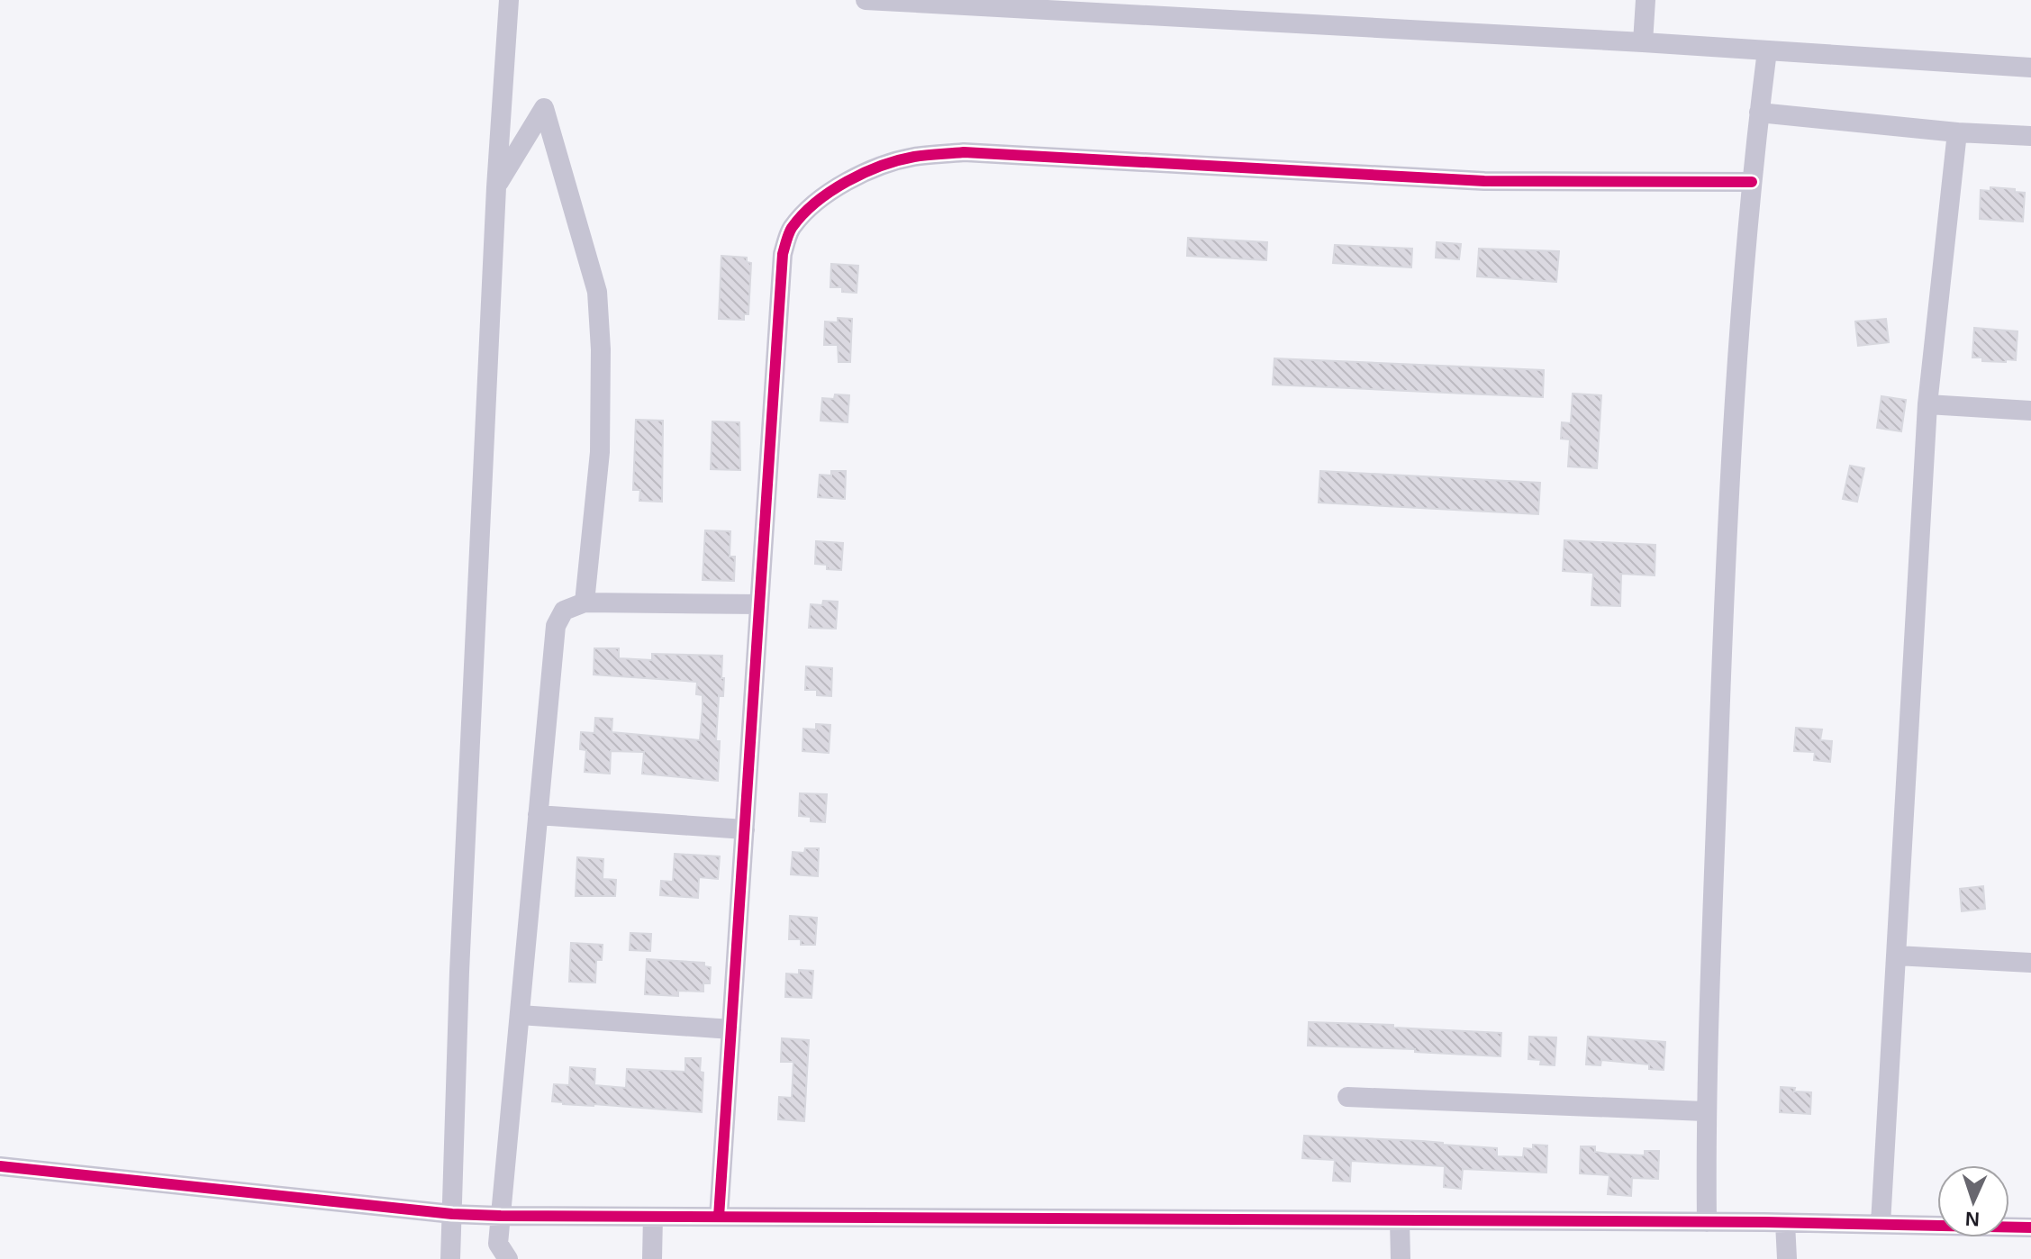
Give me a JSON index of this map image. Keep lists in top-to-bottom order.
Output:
{
  "north": "bottom"
}
